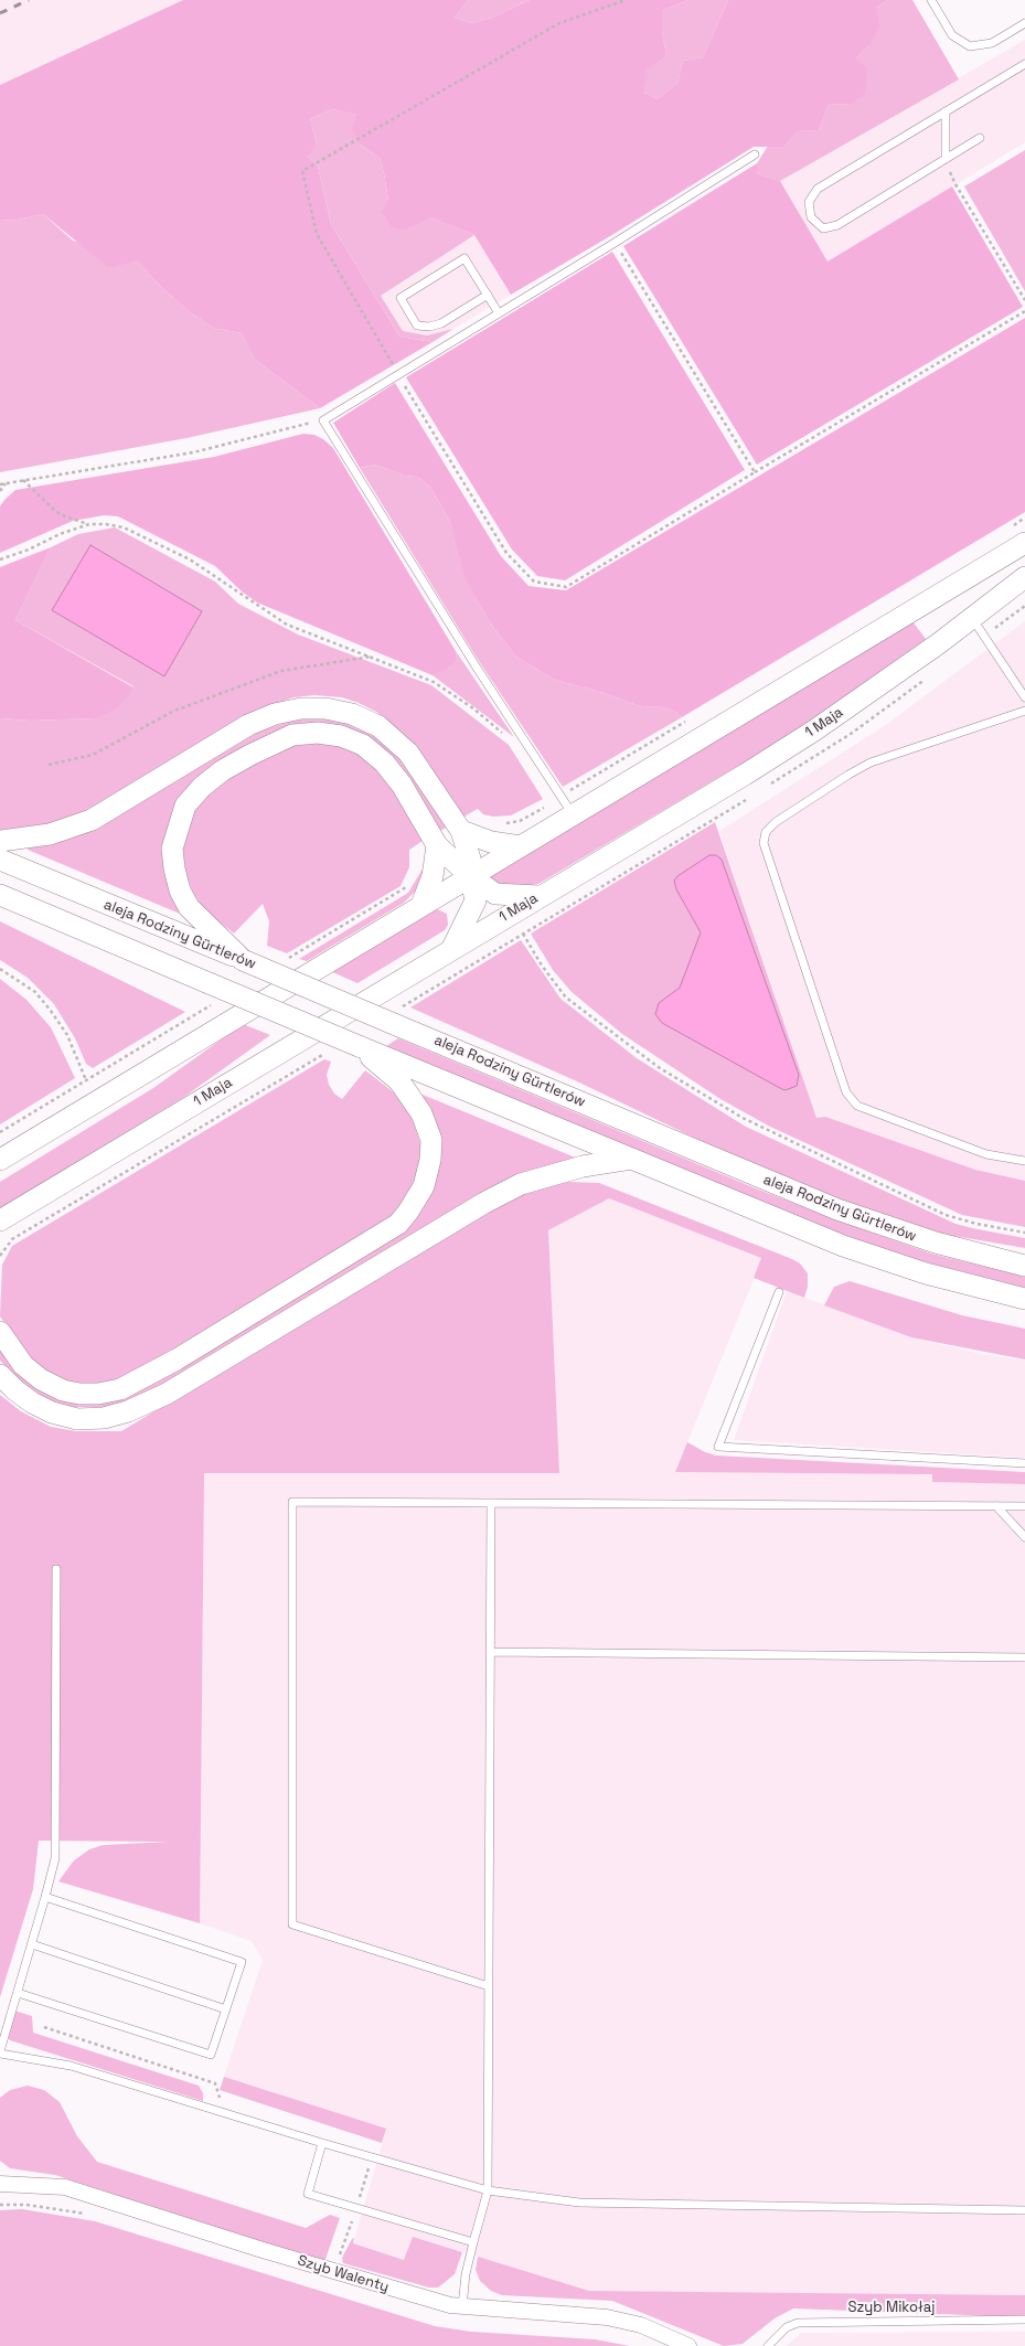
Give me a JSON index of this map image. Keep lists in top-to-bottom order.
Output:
{
  "streets": {
    "main road": ["1 Maja", "aleja Rodziny Gürtlerów"],
    "street": ["Szyb Walenty"],
    "lane": ["Szyb Mikołaj"]
  }
}
